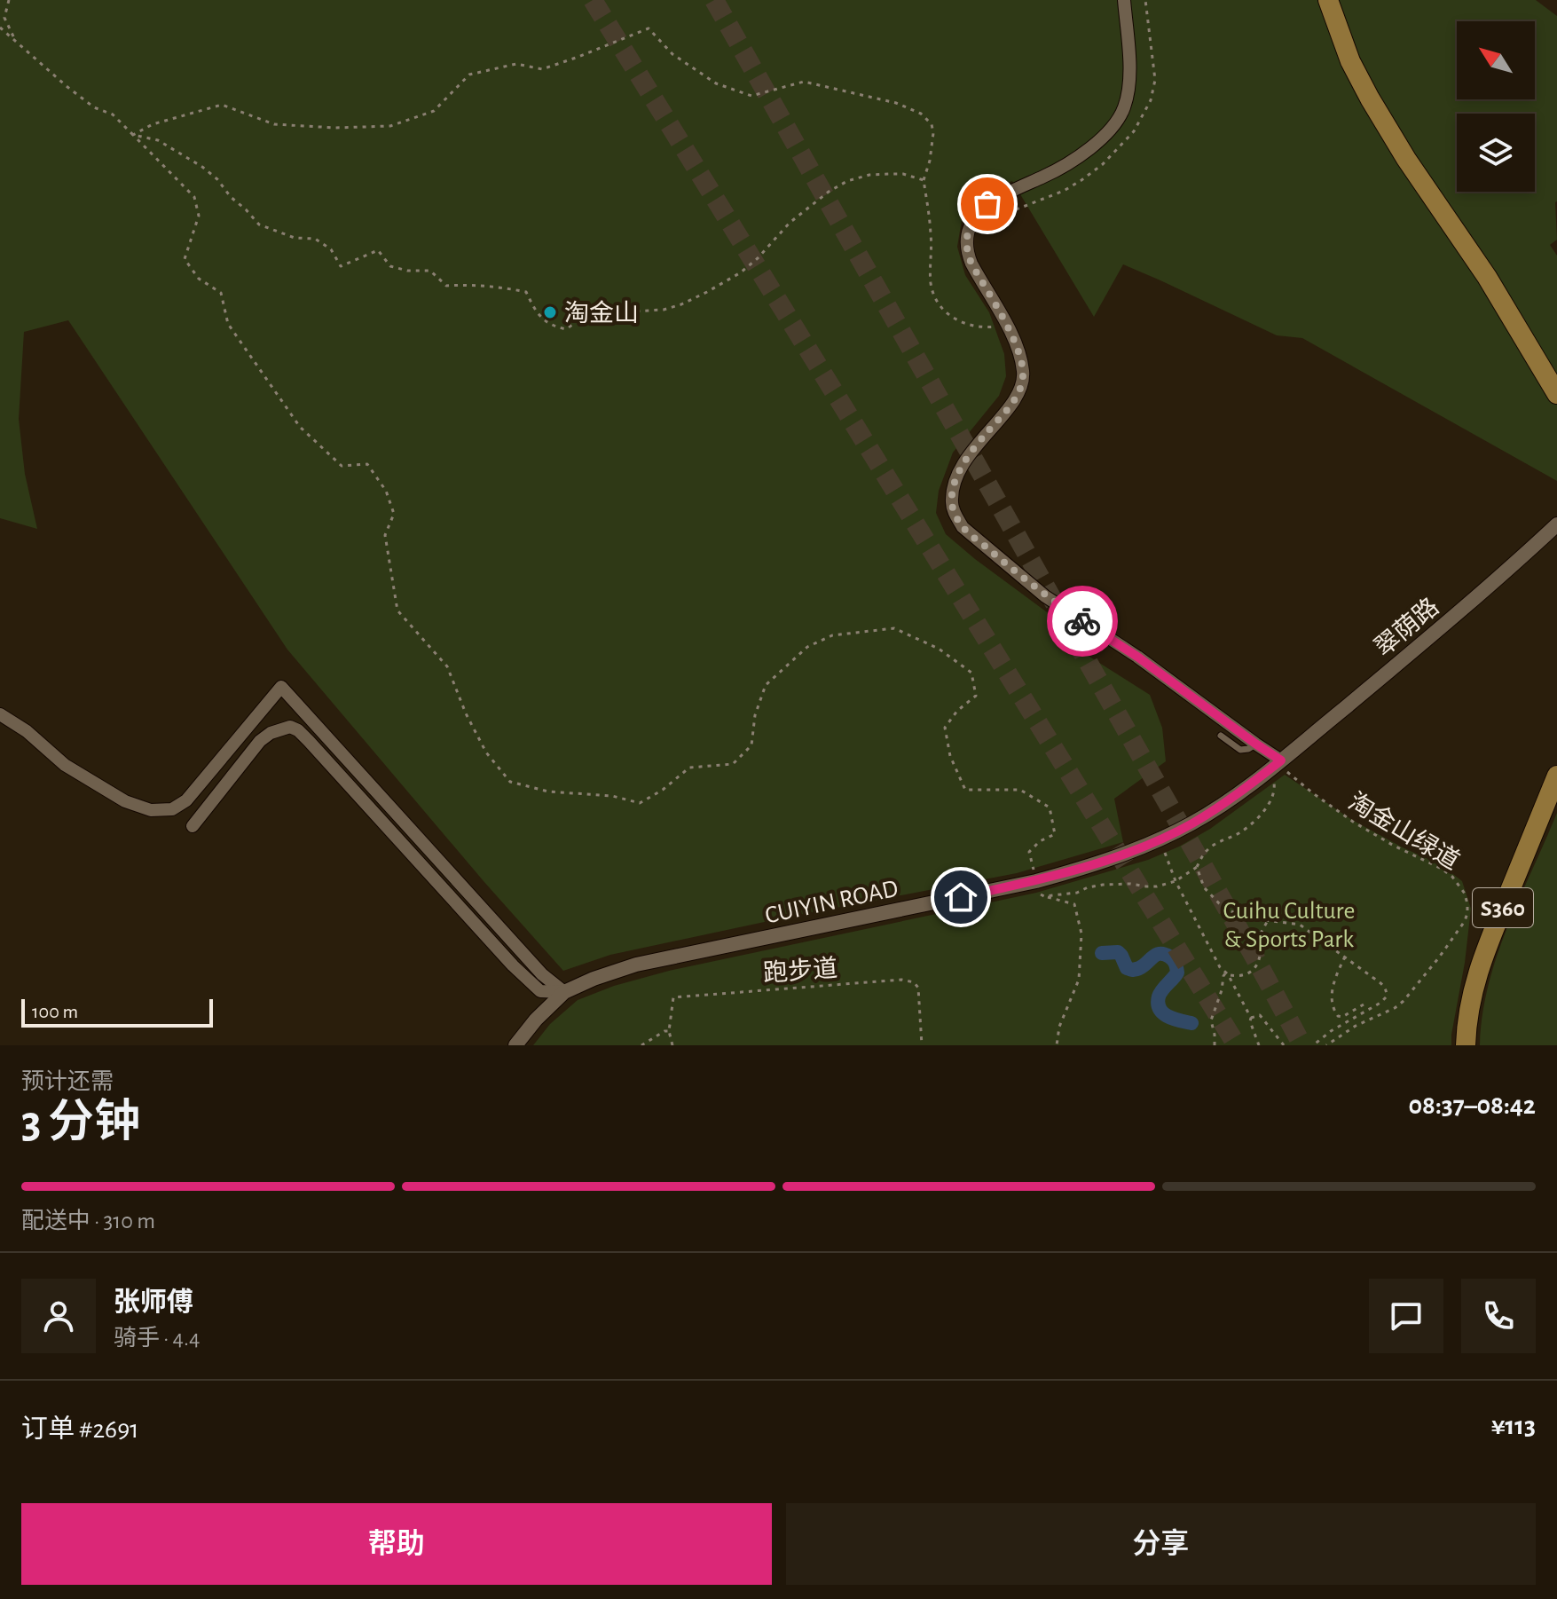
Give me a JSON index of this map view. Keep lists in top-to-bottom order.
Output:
{
  "streets": {
    "main road": ["S360"],
    "street": ["翠荫路", "CUIYIN ROAD"],
    "path": ["淘金山绿道", "跑步道"]
  },
  "crossings": [
    ["翠荫路", "淘金山绿道"],
    ["翠荫路", "CUIYIN ROAD"],
    ["淘金山绿道", "CUIYIN ROAD"]
  ],
  "parks": ["Cuihu Culture & Sports Park"],
  "places": ["淘金山"],
  "scale_bar": "100 m",
  "north": "top left",
  "page": {
    "scale": "100 m",
    "heading": ["3 分钟", "预计还需", "08:37–08:42"],
    "panel": [
      "张师傅",
      "骑手 · 4.4",
      "订单 #2691",
      "¥113"
    ],
    "bar": "配送中 · 310 m",
    "buttons": ["帮助", "分享"]
  }
}
